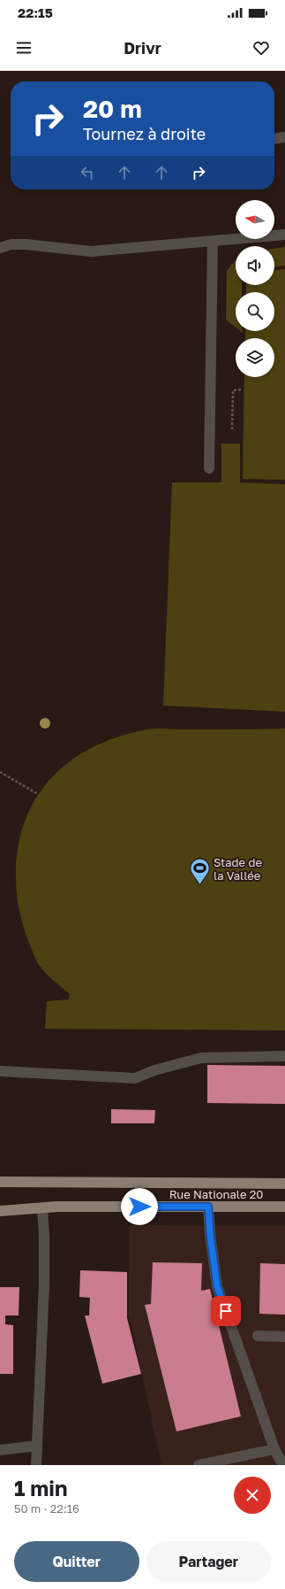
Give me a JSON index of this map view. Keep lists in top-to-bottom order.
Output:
{
  "streets": {
    "main road": ["Rue Nationale 20"]
  },
  "places": {
    "sports": ["Stade de la Vallée"]
  },
  "north": "left",
  "page": {
    "status": "22:15",
    "header": "Drivr",
    "turn": ["20 m", "Tournez à droite"],
    "heading": ["1 min", "50 m · 22:16"],
    "buttons": ["Quitter", "Partager"]
  }
}
